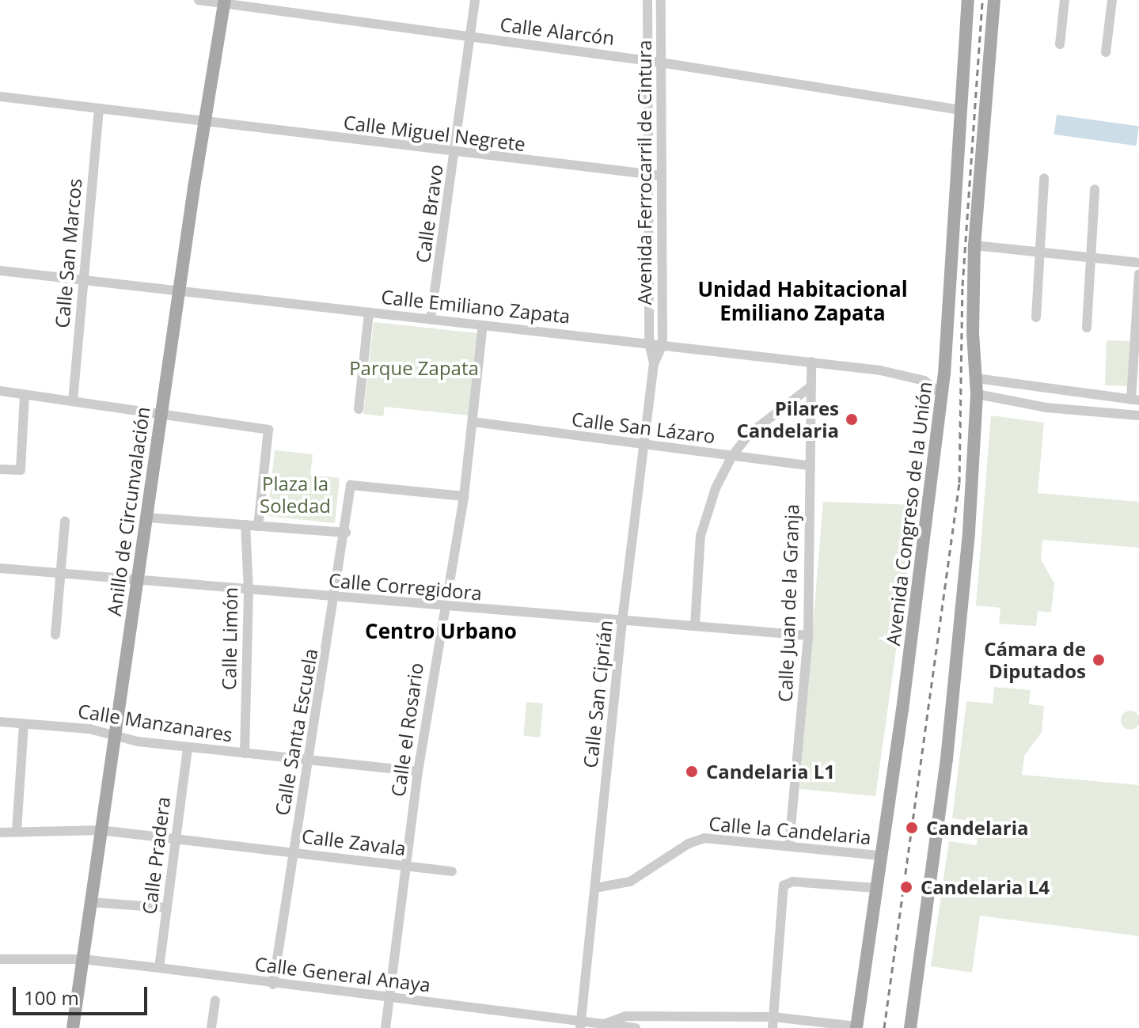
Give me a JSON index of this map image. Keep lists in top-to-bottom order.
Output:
{
  "streets": {
    "main road": ["Anillo de Circunvalación", "Avenida Congreso de la Unión"],
    "street": [
      "Calle Alarcón",
      "Calle Miguel Negrete",
      "Avenida Ferrocarril de Cintura",
      "Calle Bravo",
      "Calle San Marcos",
      "Calle Emiliano Zapata",
      "Calle San Lázaro",
      "Calle Corregidora",
      "Calle Juan de la Granja",
      "Calle Limón",
      "Calle San Ciprián",
      "Calle Manzanares",
      "Calle el Rosario",
      "Calle Santa Escuela",
      "Calle la Candelaria",
      "Calle Zavala",
      "Calle Pradera",
      "Calle General Anaya"
    ]
  },
  "crossings": [
    ["Calle Alarcón", "Avenida Ferrocarril de Cintura"],
    ["Calle Alarcón", "Calle Bravo"],
    ["Calle Alarcón", "Anillo de Circunvalación"],
    ["Calle Alarcón", "Avenida Congreso de la Unión"],
    ["Calle Miguel Negrete", "Avenida Ferrocarril de Cintura"],
    ["Calle Miguel Negrete", "Calle Bravo"],
    ["Calle Miguel Negrete", "Calle San Marcos"],
    ["Calle Miguel Negrete", "Anillo de Circunvalación"],
    ["Avenida Ferrocarril de Cintura", "Calle Emiliano Zapata"],
    ["Avenida Ferrocarril de Cintura", "Calle San Ciprián"],
    ["Calle Bravo", "Calle Emiliano Zapata"],
    ["Calle San Marcos", "Calle Emiliano Zapata"],
    ["Calle Emiliano Zapata", "Anillo de Circunvalación"],
    ["Calle Emiliano Zapata", "Avenida Congreso de la Unión"],
    ["Calle Emiliano Zapata", "Calle Juan de la Granja"],
    ["Calle Emiliano Zapata", "Calle San Ciprián"],
    ["Calle Emiliano Zapata", "Calle el Rosario"],
    ["Calle San Lázaro", "Calle Juan de la Granja"],
    ["Calle San Lázaro", "Calle San Ciprián"],
    ["Calle San Lázaro", "Calle el Rosario"],
    ["Anillo de Circunvalación", "Calle Corregidora"],
    ["Anillo de Circunvalación", "Calle Manzanares"],
    ["Anillo de Circunvalación", "Calle Zavala"],
    ["Anillo de Circunvalación", "Calle General Anaya"],
    ["Avenida Congreso de la Unión", "Calle la Candelaria"],
    ["Avenida Congreso de la Unión", "Calle General Anaya"],
    ["Calle Corregidora", "Calle Juan de la Granja"],
    ["Calle Corregidora", "Calle Limón"],
    ["Calle Corregidora", "Calle San Ciprián"],
    ["Calle Corregidora", "Calle el Rosario"],
    ["Calle Corregidora", "Calle Santa Escuela"],
    ["Calle Juan de la Granja", "Calle la Candelaria"],
    ["Calle Limón", "Calle Manzanares"],
    ["Calle San Ciprián", "Calle la Candelaria"],
    ["Calle San Ciprián", "Calle General Anaya"],
    ["Calle Manzanares", "Calle el Rosario"],
    ["Calle Manzanares", "Calle Santa Escuela"],
    ["Calle Manzanares", "Calle Pradera"],
    ["Calle el Rosario", "Calle Santa Escuela"],
    ["Calle el Rosario", "Calle Zavala"],
    ["Calle el Rosario", "Calle General Anaya"],
    ["Calle Santa Escuela", "Calle Zavala"],
    ["Calle Santa Escuela", "Calle General Anaya"],
    ["Calle Zavala", "Calle Pradera"],
    ["Calle Pradera", "Calle General Anaya"]
  ],
  "districts": ["Unidad Habitacional Emiliano Zapata", "Centro Urbano"],
  "parks": ["Parque Zapata", "Plaza la Soledad"],
  "places": [
    "Pilares Candelaria",
    "Cámara de Diputados",
    "Candelaria L1",
    "Candelaria",
    "Candelaria L4"
  ],
  "scale_bar": "100 m"
}
